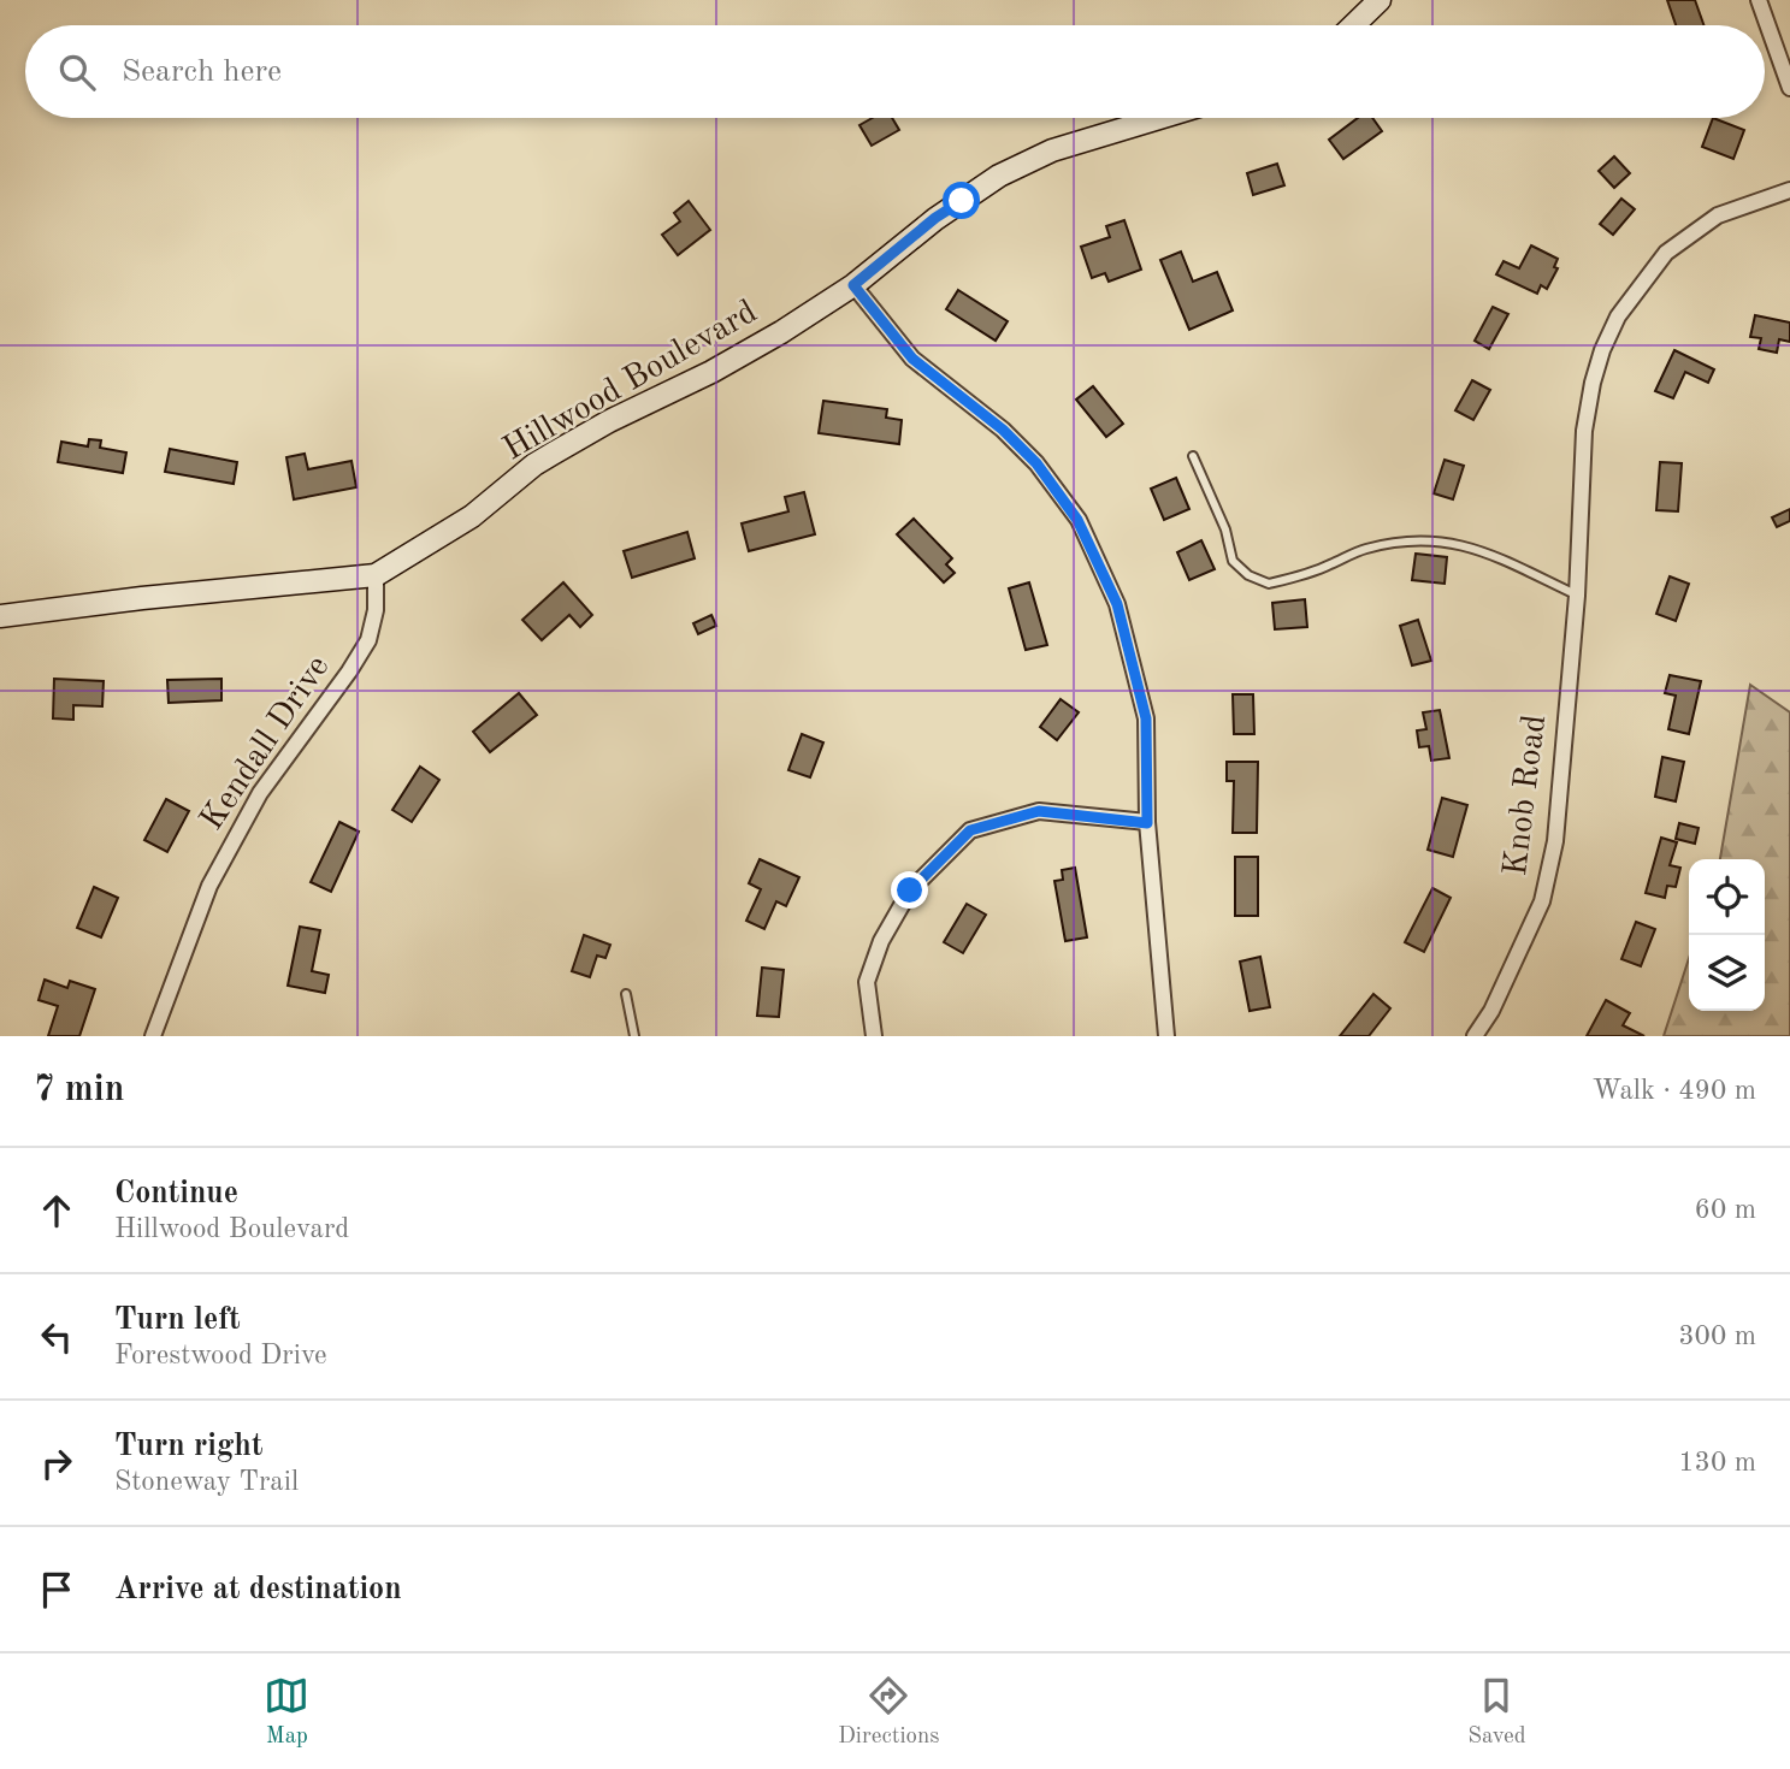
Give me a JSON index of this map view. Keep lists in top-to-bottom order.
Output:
{
  "streets": {
    "street": ["Hillwood Boulevard", "Kendall Drive", "Knob Road"]
  },
  "crossings": [
    ["Hillwood Boulevard", "Kendall Drive"]
  ],
  "page": {
    "search": "Search here",
    "heading": ["7 min", "Walk · 490 m"],
    "list": [
      ["Continue", "Hillwood Boulevard", "60 m"],
      ["Turn left", "Forestwood Drive", "300 m"],
      ["Turn right", "Stoneway Trail", "130 m"],
      "Arrive at destination"
    ],
    "nav": ["Map", "Directions", "Saved"]
  }
}
